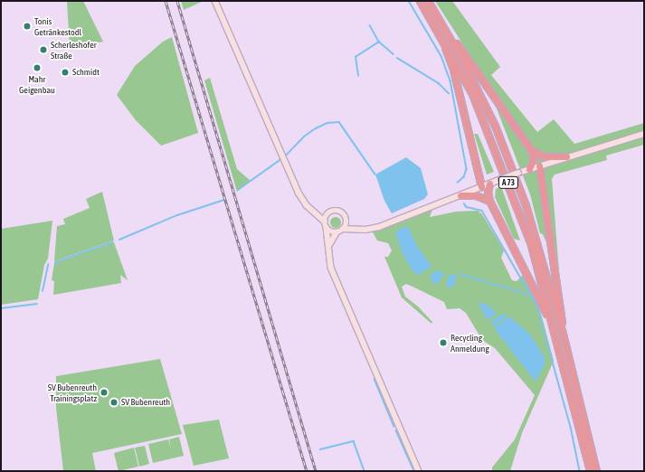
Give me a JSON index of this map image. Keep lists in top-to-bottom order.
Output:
{
  "streets": {
    "highway": ["A 73"]
  },
  "places": [
    "Tonis Getränkestodl",
    "Scherleshofer Straße",
    "Mahr Geigenbau",
    "Schmidt",
    "Recycling Anmeldung",
    "SV Bubenreuth Trainingsplatz",
    "SV Bubenreuth"
  ]
}
